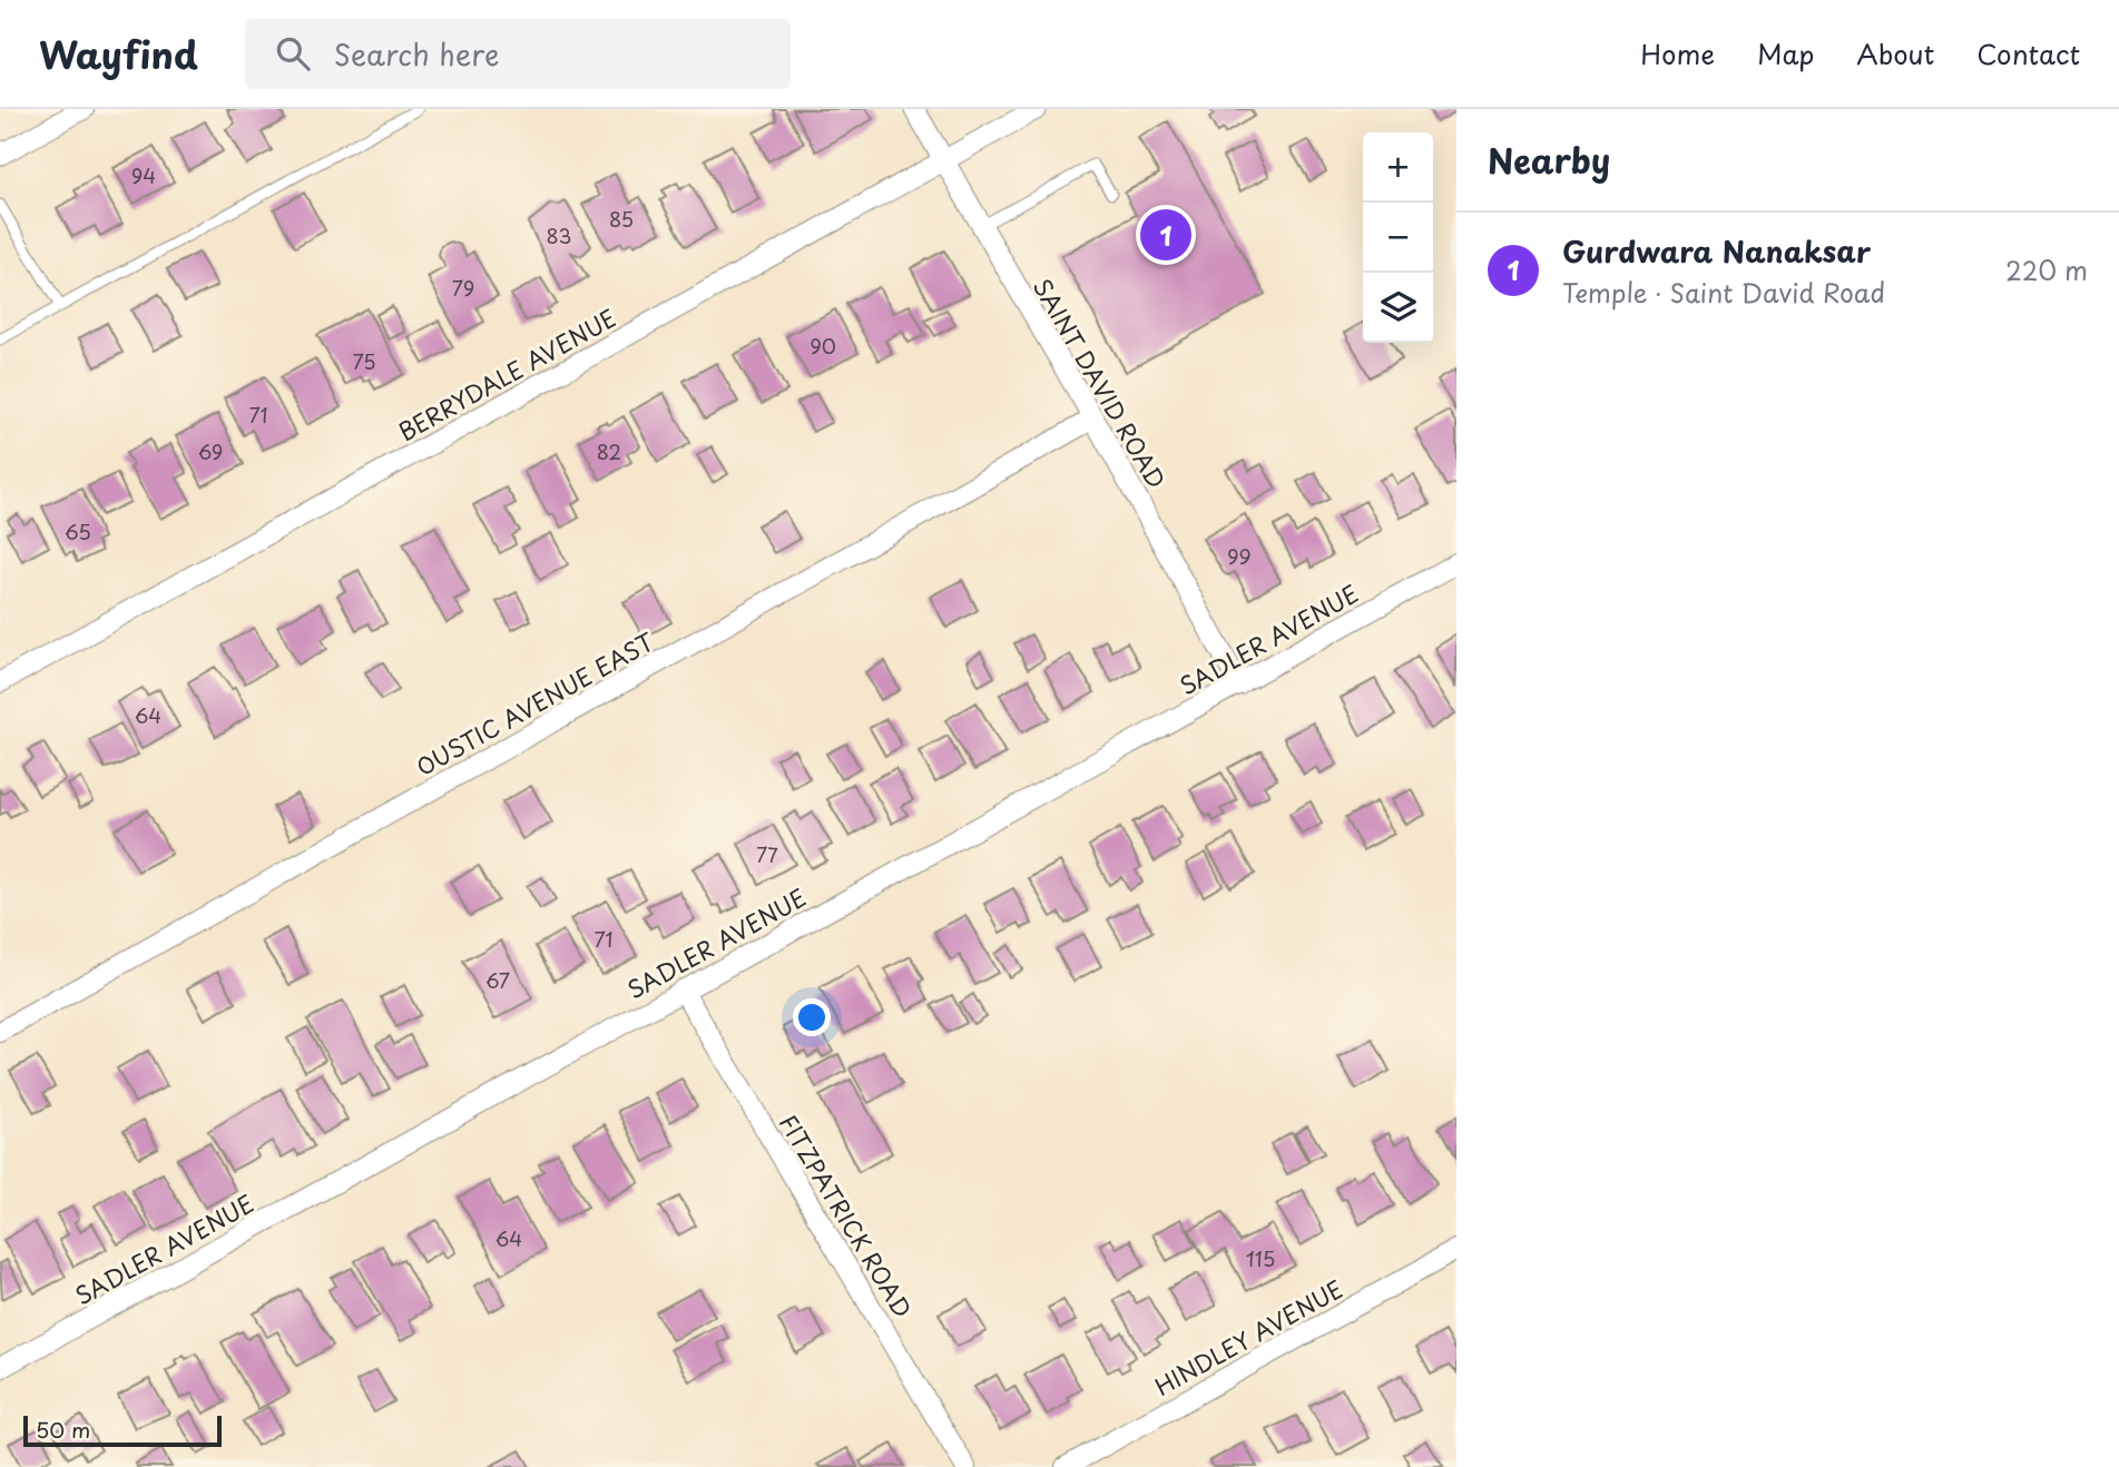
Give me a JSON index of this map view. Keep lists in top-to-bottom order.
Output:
{
  "streets": {
    "street": [
      "BERRYDALE AVENUE",
      "SAINT DAVID ROAD",
      "SADLER AVENUE",
      "OUSTIC AVENUE EAST",
      "FITZPATRICK ROAD",
      "HINDLEY AVENUE"
    ]
  },
  "crossings": [
    ["BERRYDALE AVENUE", "SAINT DAVID ROAD"],
    ["SAINT DAVID ROAD", "SADLER AVENUE"],
    ["SAINT DAVID ROAD", "OUSTIC AVENUE EAST"],
    ["SADLER AVENUE", "FITZPATRICK ROAD"]
  ],
  "house_numbers": [
    "94",
    "85",
    "83",
    "79",
    "90",
    "75",
    "71",
    "69",
    "82",
    "65",
    "99",
    "64",
    "77",
    "71",
    "67",
    "64",
    "115"
  ],
  "scale_bar": "50 m",
  "page": {
    "header": "Wayfind",
    "search": "Search here",
    "nav": [
      "Home",
      "Map",
      "About",
      "Contact"
    ],
    "heading": "Nearby",
    "map_buttons": ["+", "−"],
    "pins": "1",
    "list": [
      {
        "mark": "1",
        "name": "Gurdwara Nanaksar",
        "note": "Temple · Saint David Road",
        "value": "220 m"
      }
    ],
    "scale": "50 m"
  }
}
